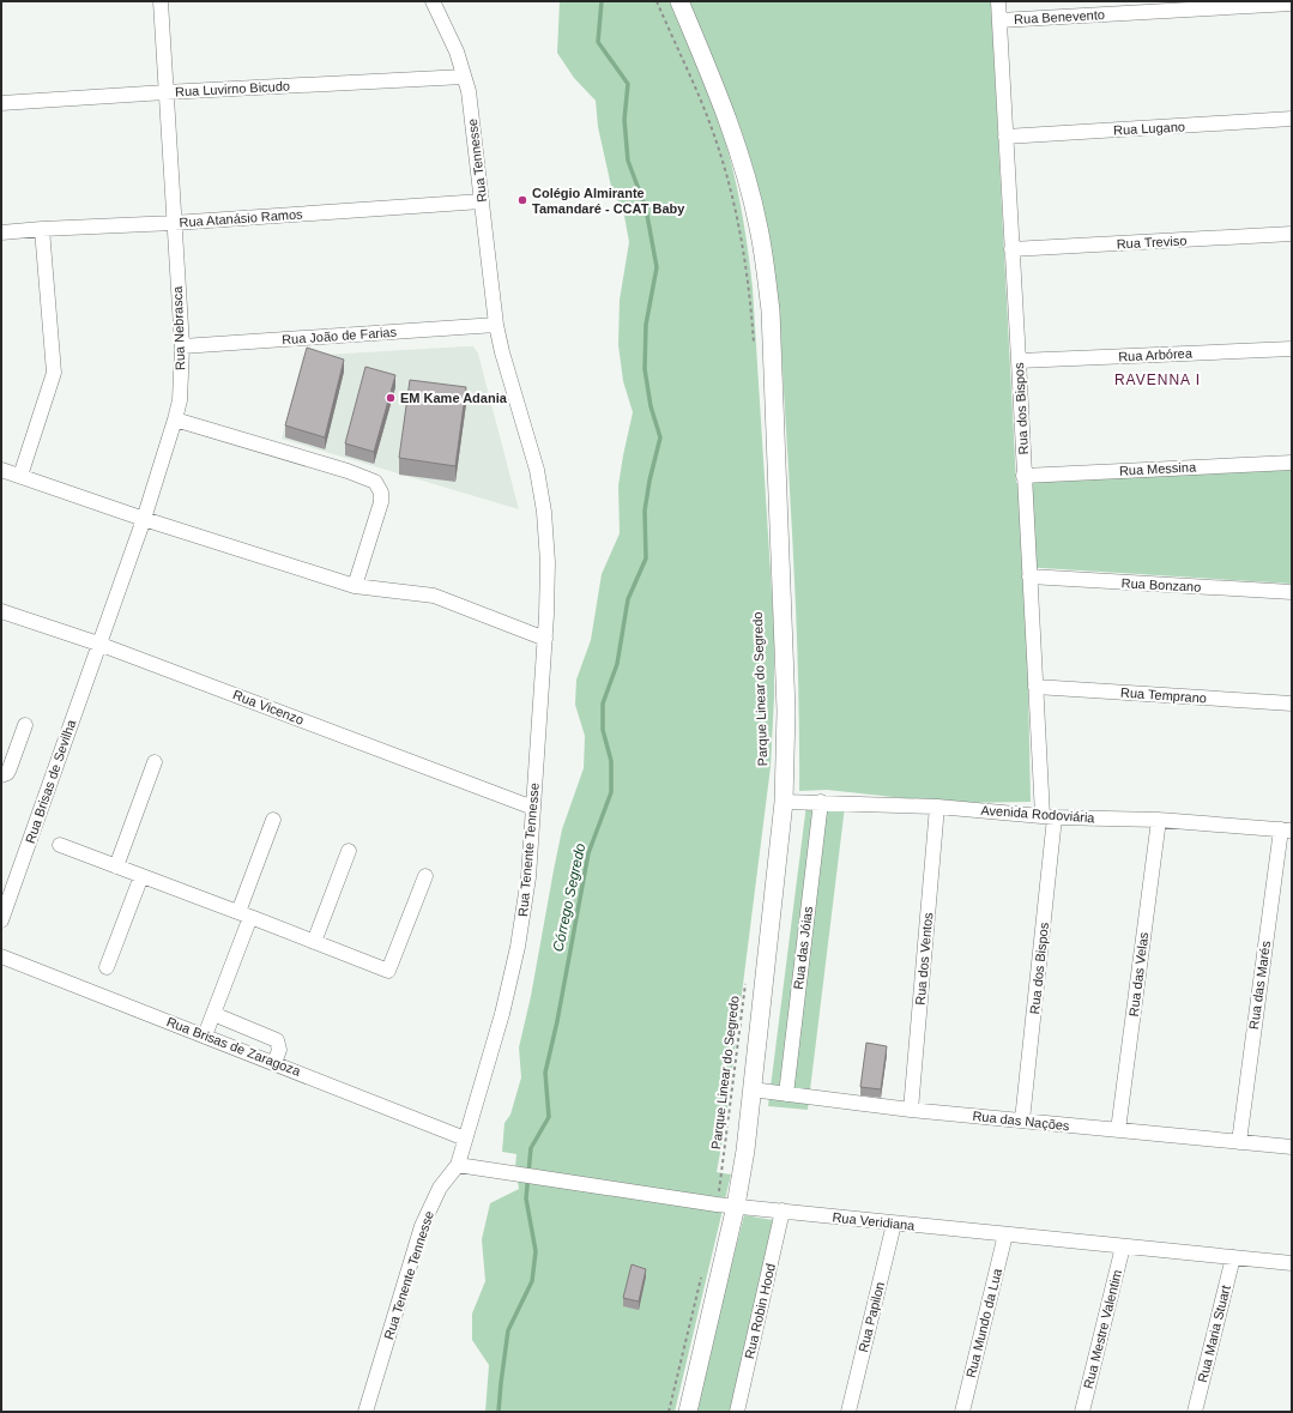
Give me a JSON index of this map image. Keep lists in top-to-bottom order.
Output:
{
  "streets": {
    "street": [
      "Rua Benevento",
      "Rua Luvirno Bicudo",
      "Rua Lugano",
      "Rua Tennesse",
      "Rua Atanásio Ramos",
      "Rua Treviso",
      "Rua Nebrasca",
      "Rua João de Farias",
      "Rua Arbórea",
      "Rua dos Bispos",
      "Rua Messina",
      "Rua Bonzano",
      "Rua Temprano",
      "Rua Vicenzo",
      "Rua Brisas de Sevilha",
      "Avenida Rodoviária",
      "Rua Tenente Tennesse",
      "Rua das Jóias",
      "Rua dos Ventos",
      "Rua das Velas",
      "Rua das Marés",
      "Rua Brisas de Zaragoza",
      "Rua das Nações",
      "Rua Veridiana",
      "Rua Robin Hood",
      "Rua Papilon",
      "Rua Mundo da Lua",
      "Rua Mestre Valentim",
      "Rua Maria Stuart"
    ],
    "path": ["Parque Linear do Segredo"]
  },
  "crossings": [
    ["Rua Benevento", "Rua dos Bispos"],
    ["Rua Luvirno Bicudo", "Rua Tennesse"],
    ["Rua Luvirno Bicudo", "Rua Nebrasca"],
    ["Rua Lugano", "Rua dos Bispos"],
    ["Rua Tennesse", "Rua Atanásio Ramos"],
    ["Rua Tennesse", "Rua João de Farias"],
    ["Rua Tennesse", "Rua Tenente Tennesse"],
    ["Rua Atanásio Ramos", "Rua Nebrasca"],
    ["Rua Treviso", "Rua dos Bispos"],
    ["Rua Nebrasca", "Rua João de Farias"],
    ["Rua Nebrasca", "Rua Vicenzo"],
    ["Rua Nebrasca", "Rua Brisas de Sevilha"],
    ["Rua João de Farias", "Rua Tenente Tennesse"],
    ["Rua Arbórea", "Rua dos Bispos"],
    ["Rua dos Bispos", "Rua Messina"],
    ["Rua dos Bispos", "Rua Bonzano"],
    ["Rua dos Bispos", "Rua Temprano"],
    ["Rua dos Bispos", "Avenida Rodoviária"],
    ["Rua dos Bispos", "Rua das Nações"],
    ["Parque Linear do Segredo", "Rua Veridiana"],
    ["Rua Vicenzo", "Rua Brisas de Sevilha"],
    ["Rua Vicenzo", "Rua Tenente Tennesse"],
    ["Avenida Rodoviária", "Rua das Jóias"],
    ["Avenida Rodoviária", "Rua dos Ventos"],
    ["Avenida Rodoviária", "Rua das Velas"],
    ["Avenida Rodoviária", "Rua das Marés"],
    ["Rua Tenente Tennesse", "Rua Brisas de Zaragoza"],
    ["Rua Tenente Tennesse", "Rua Veridiana"],
    ["Rua das Jóias", "Rua das Nações"],
    ["Rua dos Ventos", "Rua das Nações"],
    ["Rua das Velas", "Rua das Nações"],
    ["Rua das Marés", "Rua das Nações"],
    ["Rua Veridiana", "Rua Robin Hood"],
    ["Rua Veridiana", "Rua Papilon"],
    ["Rua Veridiana", "Rua Mundo da Lua"],
    ["Rua Veridiana", "Rua Mestre Valentim"],
    ["Rua Veridiana", "Rua Maria Stuart"]
  ],
  "districts": ["RAVENNA I"],
  "water": ["Córrego Segredo"],
  "places": ["Colégio Almirante Tamandaré - CCAT Baby", "EM Kame Adania"]
}
